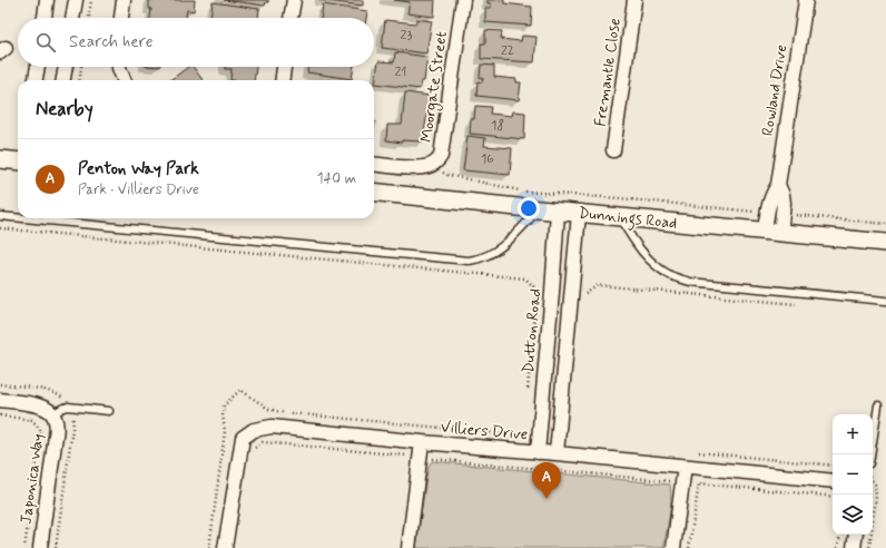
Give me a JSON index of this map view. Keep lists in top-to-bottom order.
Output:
{
  "streets": {
    "street": [
      "Fremantle Close",
      "Moorgate Street",
      "Rowland Drive",
      "Dunnings Road",
      "Dutton Road",
      "Villiers Drive",
      "Japonica Way"
    ]
  },
  "crossings": [
    ["Rowland Drive", "Dunnings Road"],
    ["Dunnings Road", "Dutton Road"],
    ["Dutton Road", "Villiers Drive"]
  ],
  "house_numbers": [
    "23",
    "22",
    "21",
    "18",
    "16"
  ],
  "page": {
    "search": "Search here",
    "heading": "Nearby",
    "list": [
      {
        "mark": "A",
        "name": "Penton Way Park",
        "note": "Park · Villiers Drive",
        "value": "140 m"
      }
    ],
    "map_buttons": ["+", "−"],
    "pins": "A"
  }
}
